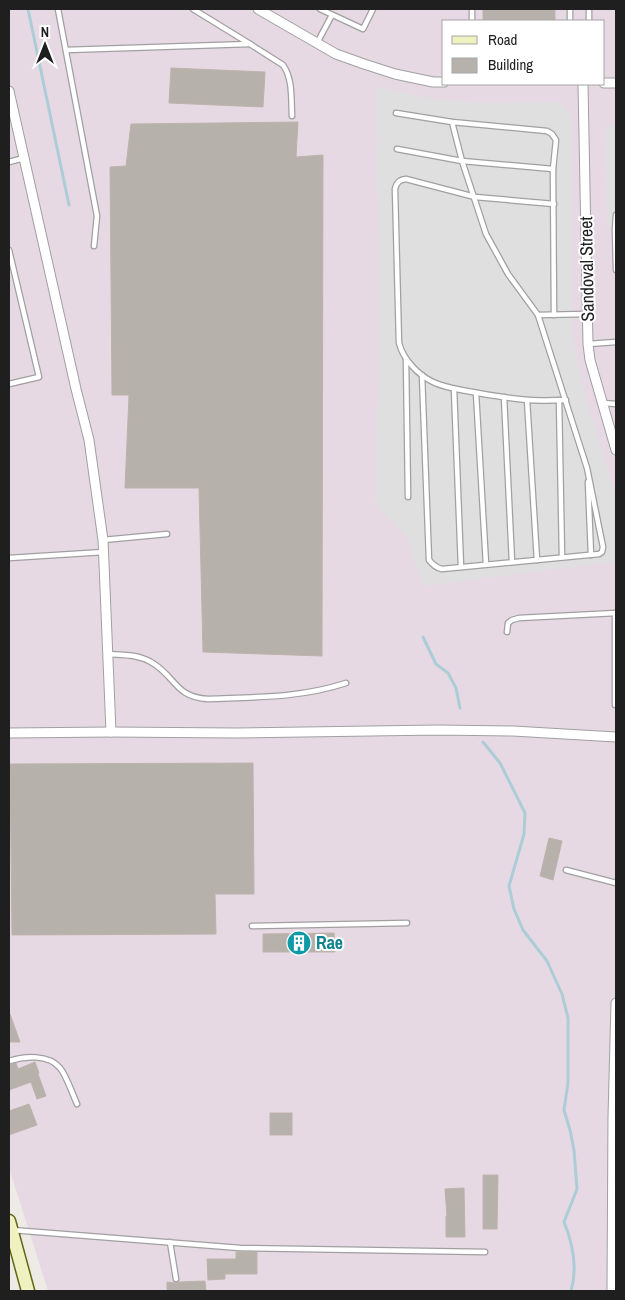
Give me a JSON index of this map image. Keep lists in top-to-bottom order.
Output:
{
  "streets": {
    "street": ["Sandoval Street"]
  },
  "places": {
    "building": ["Rae"]
  },
  "legend": ["Road", "Building"],
  "north": "top"
}
